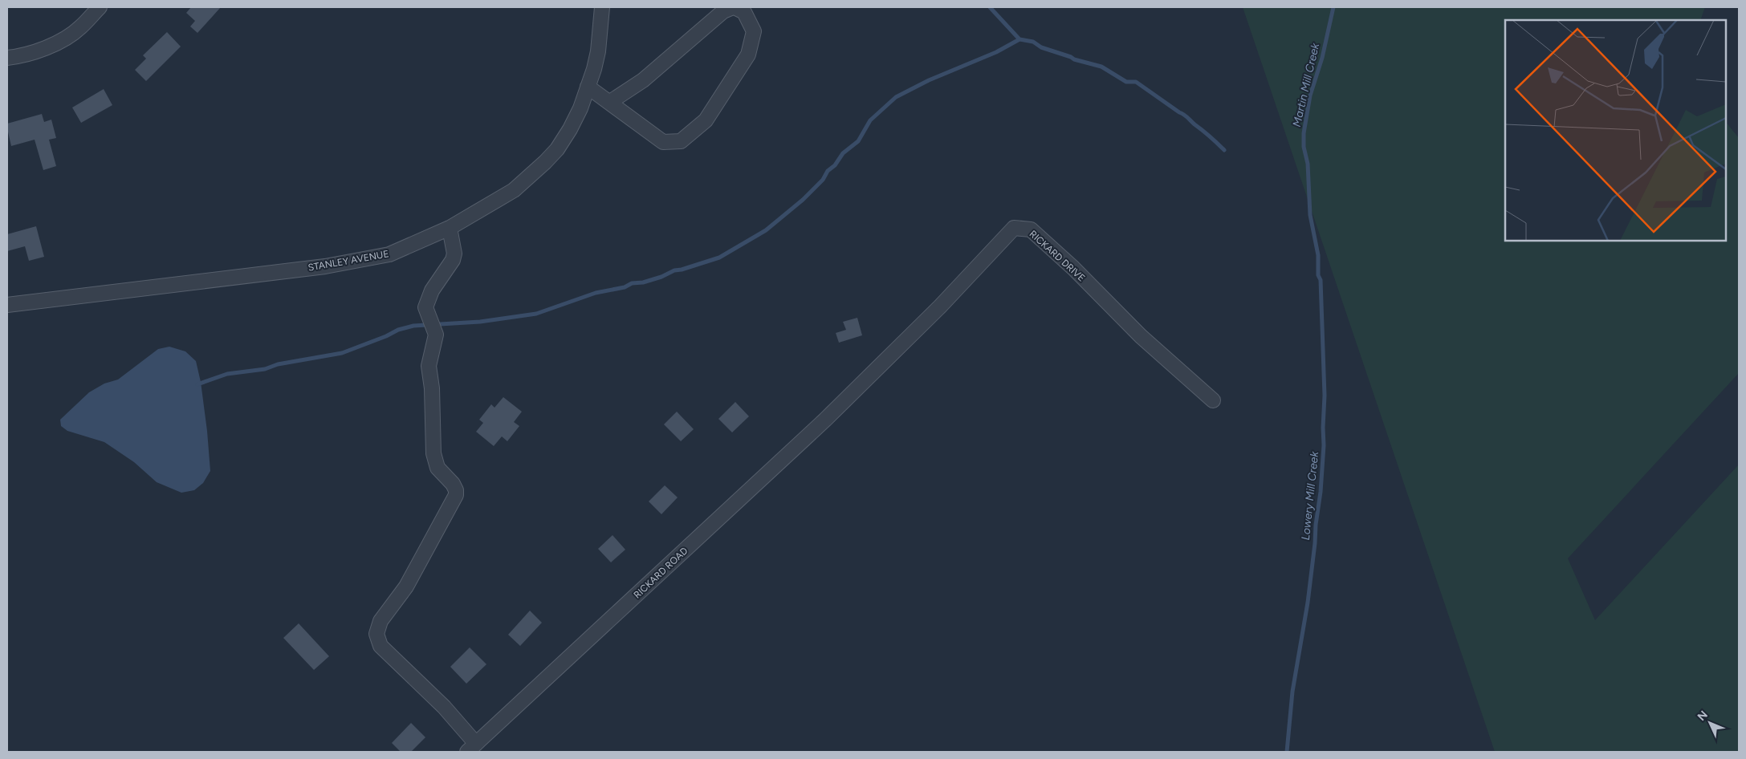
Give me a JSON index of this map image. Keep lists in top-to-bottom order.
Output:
{
  "streets": {
    "street": ["RICKARD DRIVE", "STANLEY AVENUE", "RICKARD ROAD"]
  },
  "crossings": [
    ["RICKARD DRIVE", "RICKARD ROAD"]
  ],
  "water": ["Martin Mill Creek", "Lowery Mill Creek"],
  "north": "top left"
}
